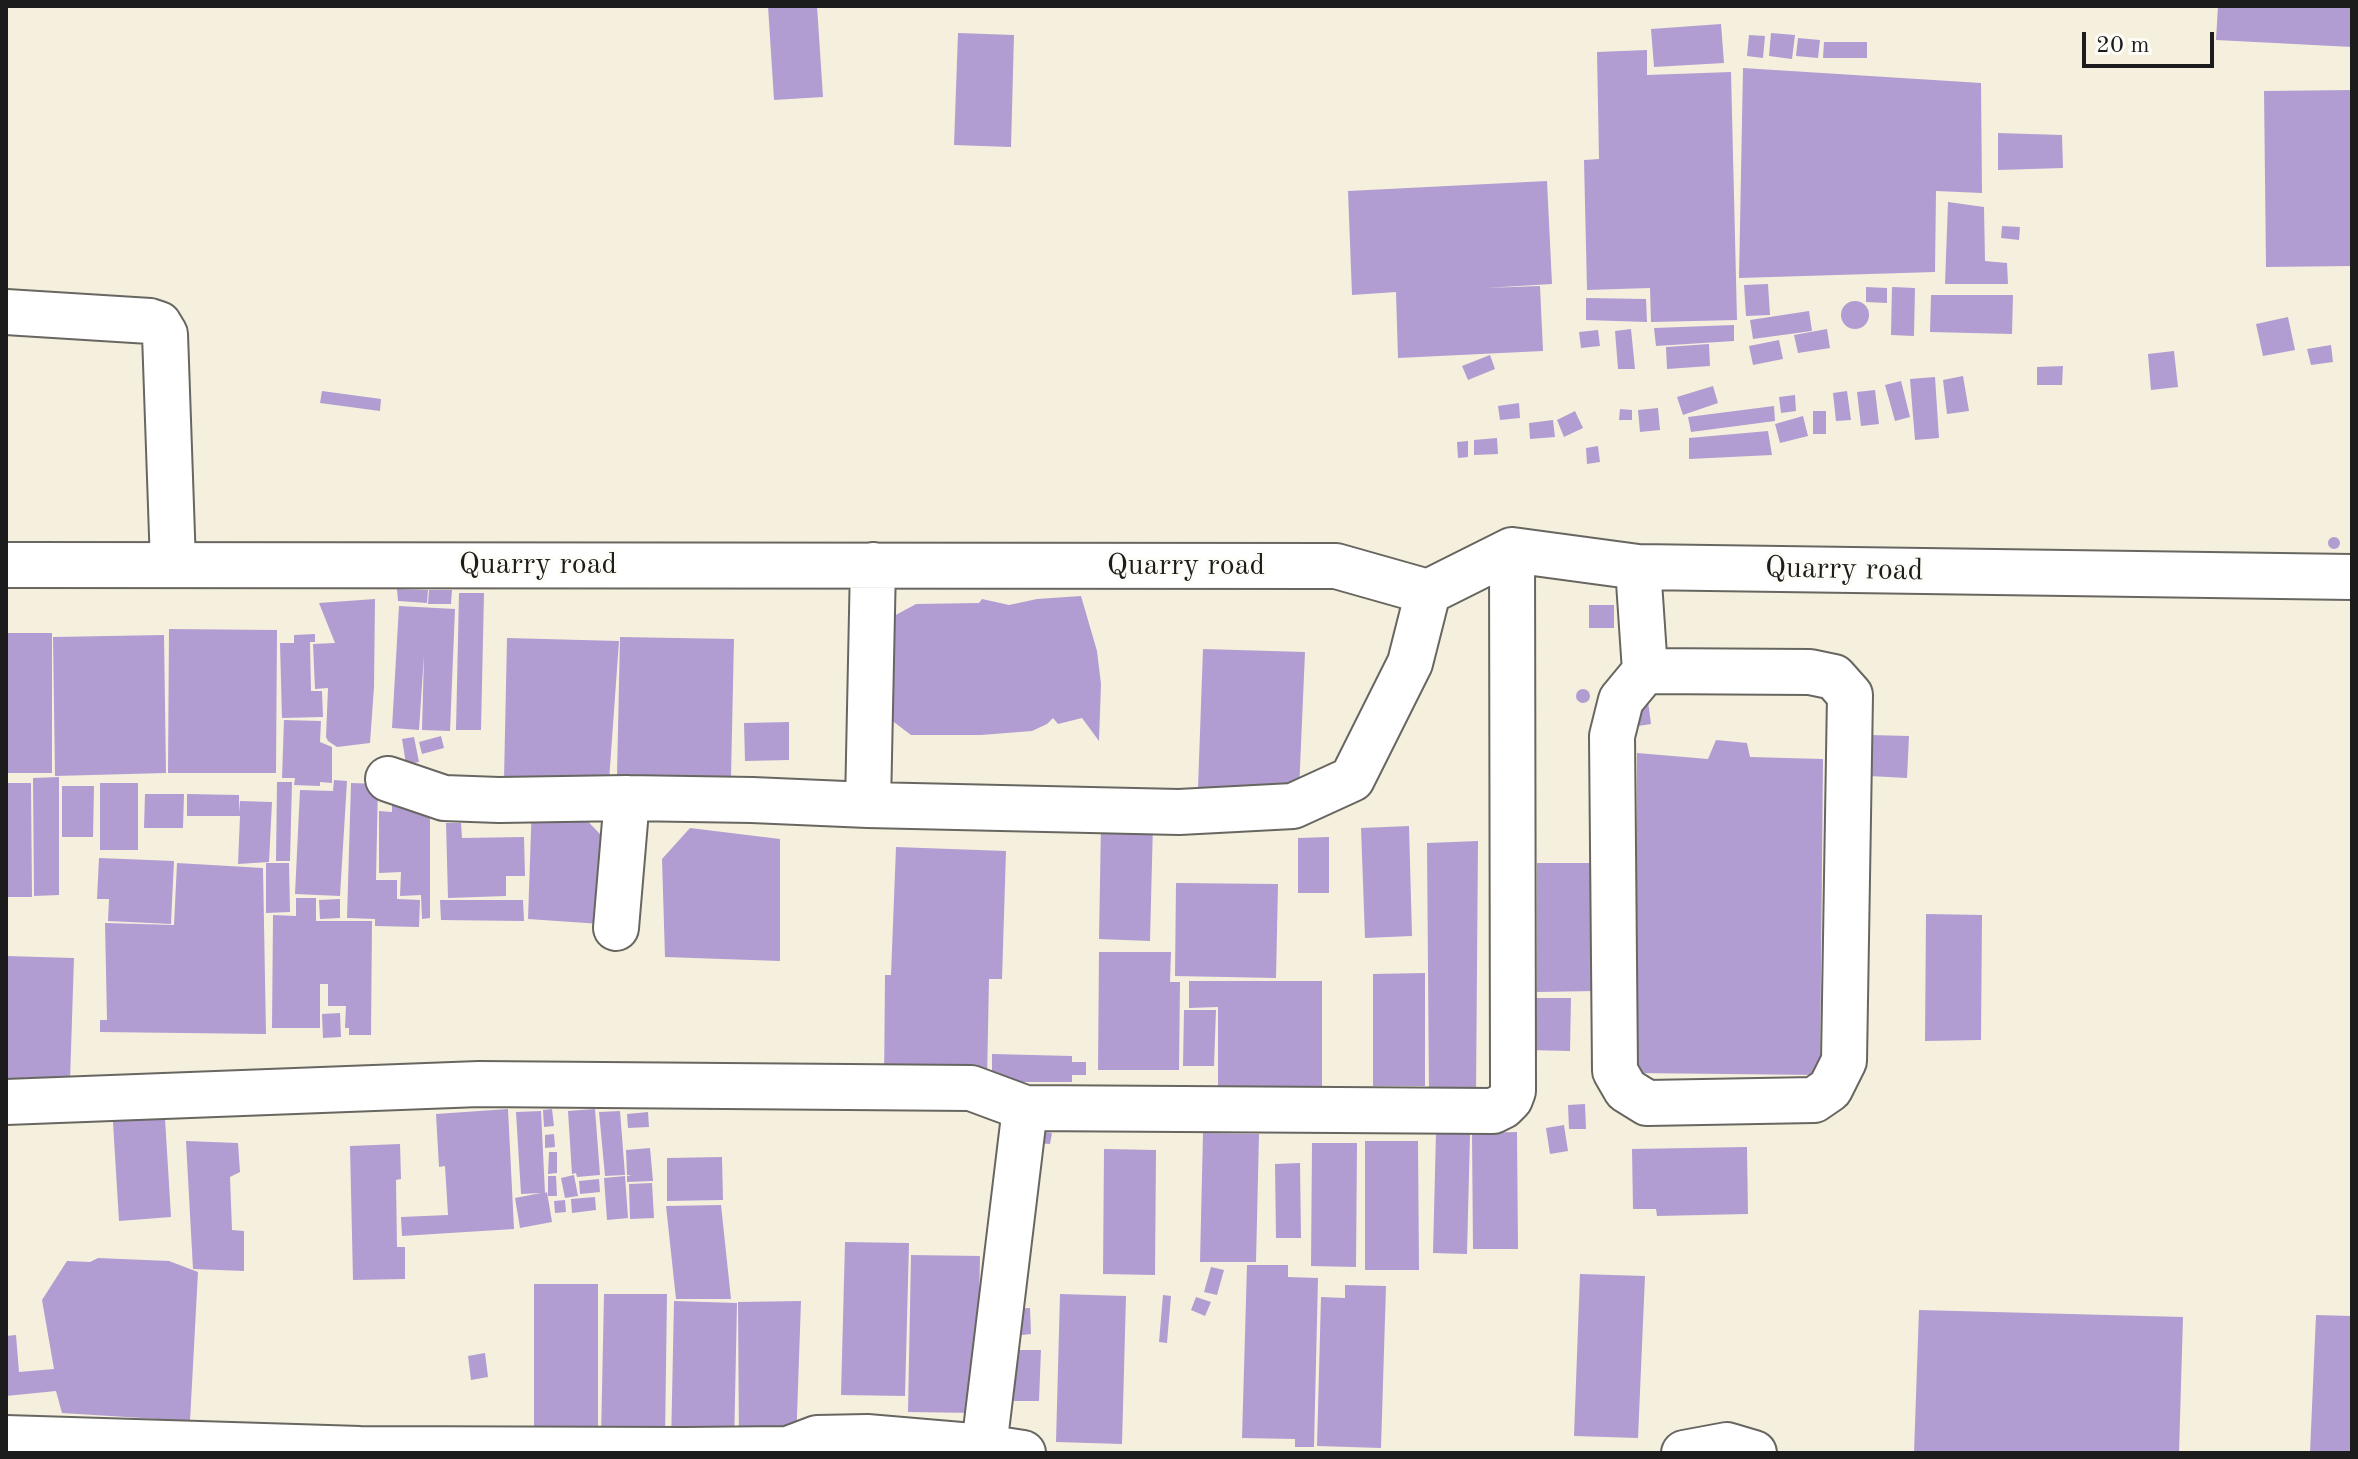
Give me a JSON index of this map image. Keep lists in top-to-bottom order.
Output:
{
  "streets": {
    "street": ["Quarry road"]
  },
  "scale_bar": "20 m"
}
